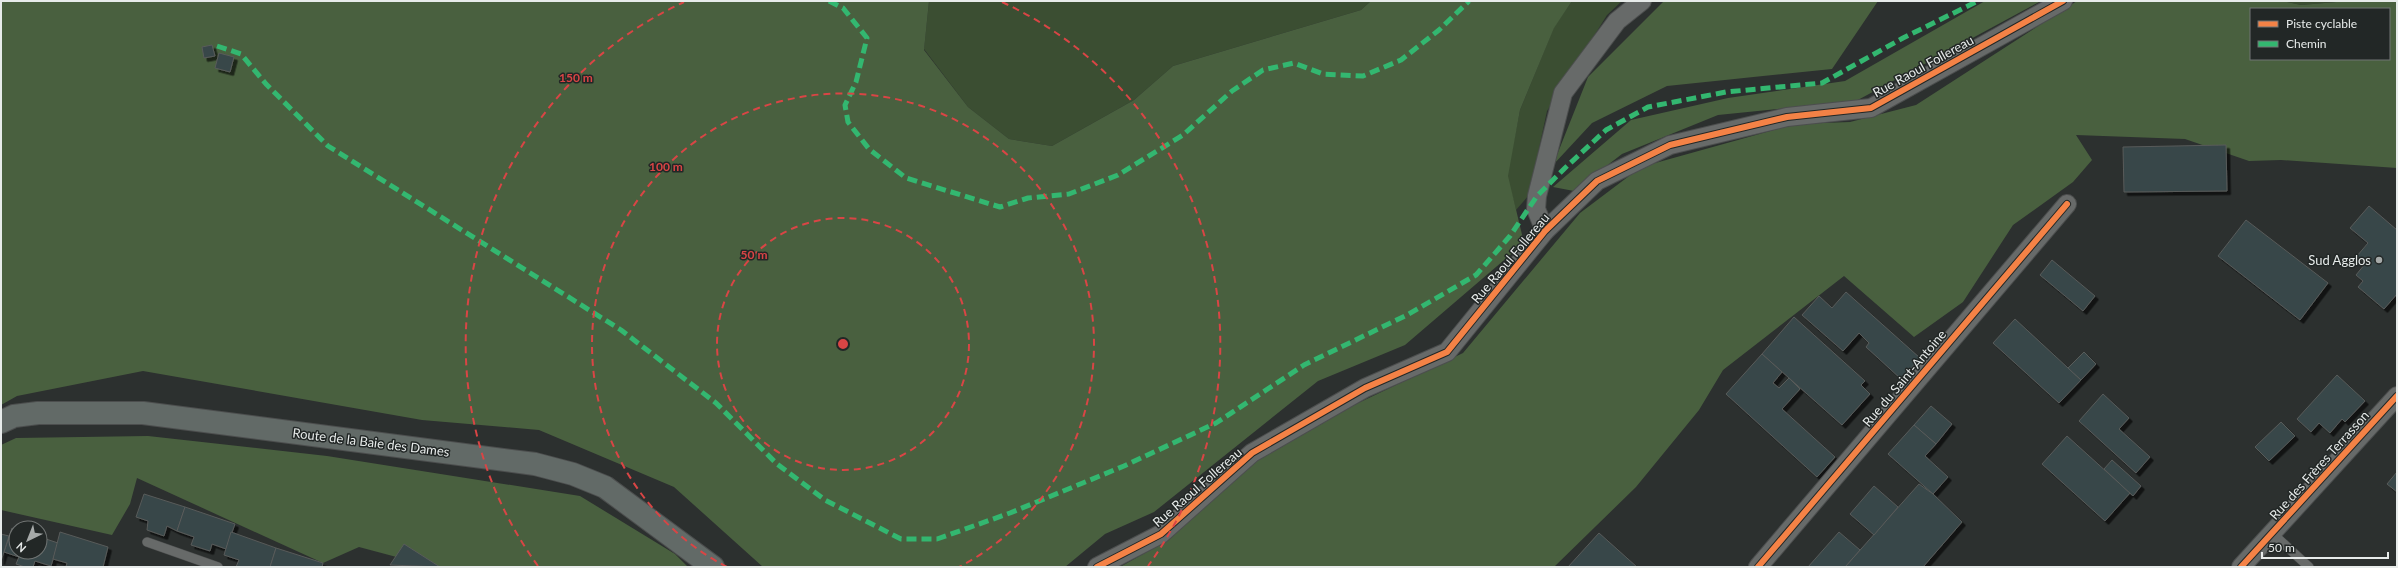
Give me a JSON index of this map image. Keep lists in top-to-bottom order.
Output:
{
  "streets": {
    "main road": ["Route de la Baie des Dames"],
    "street": ["Rue Raoul Follereau", "Rue du Saint-Antoine", "Rue des Frères Terrasson"]
  },
  "places": ["Sud Agglos"],
  "legend": ["Piste cyclable", "Chemin"],
  "scale_bar": "50 m",
  "north": "bottom left",
  "rings": ["150 m", "100 m", "50 m"]
}
